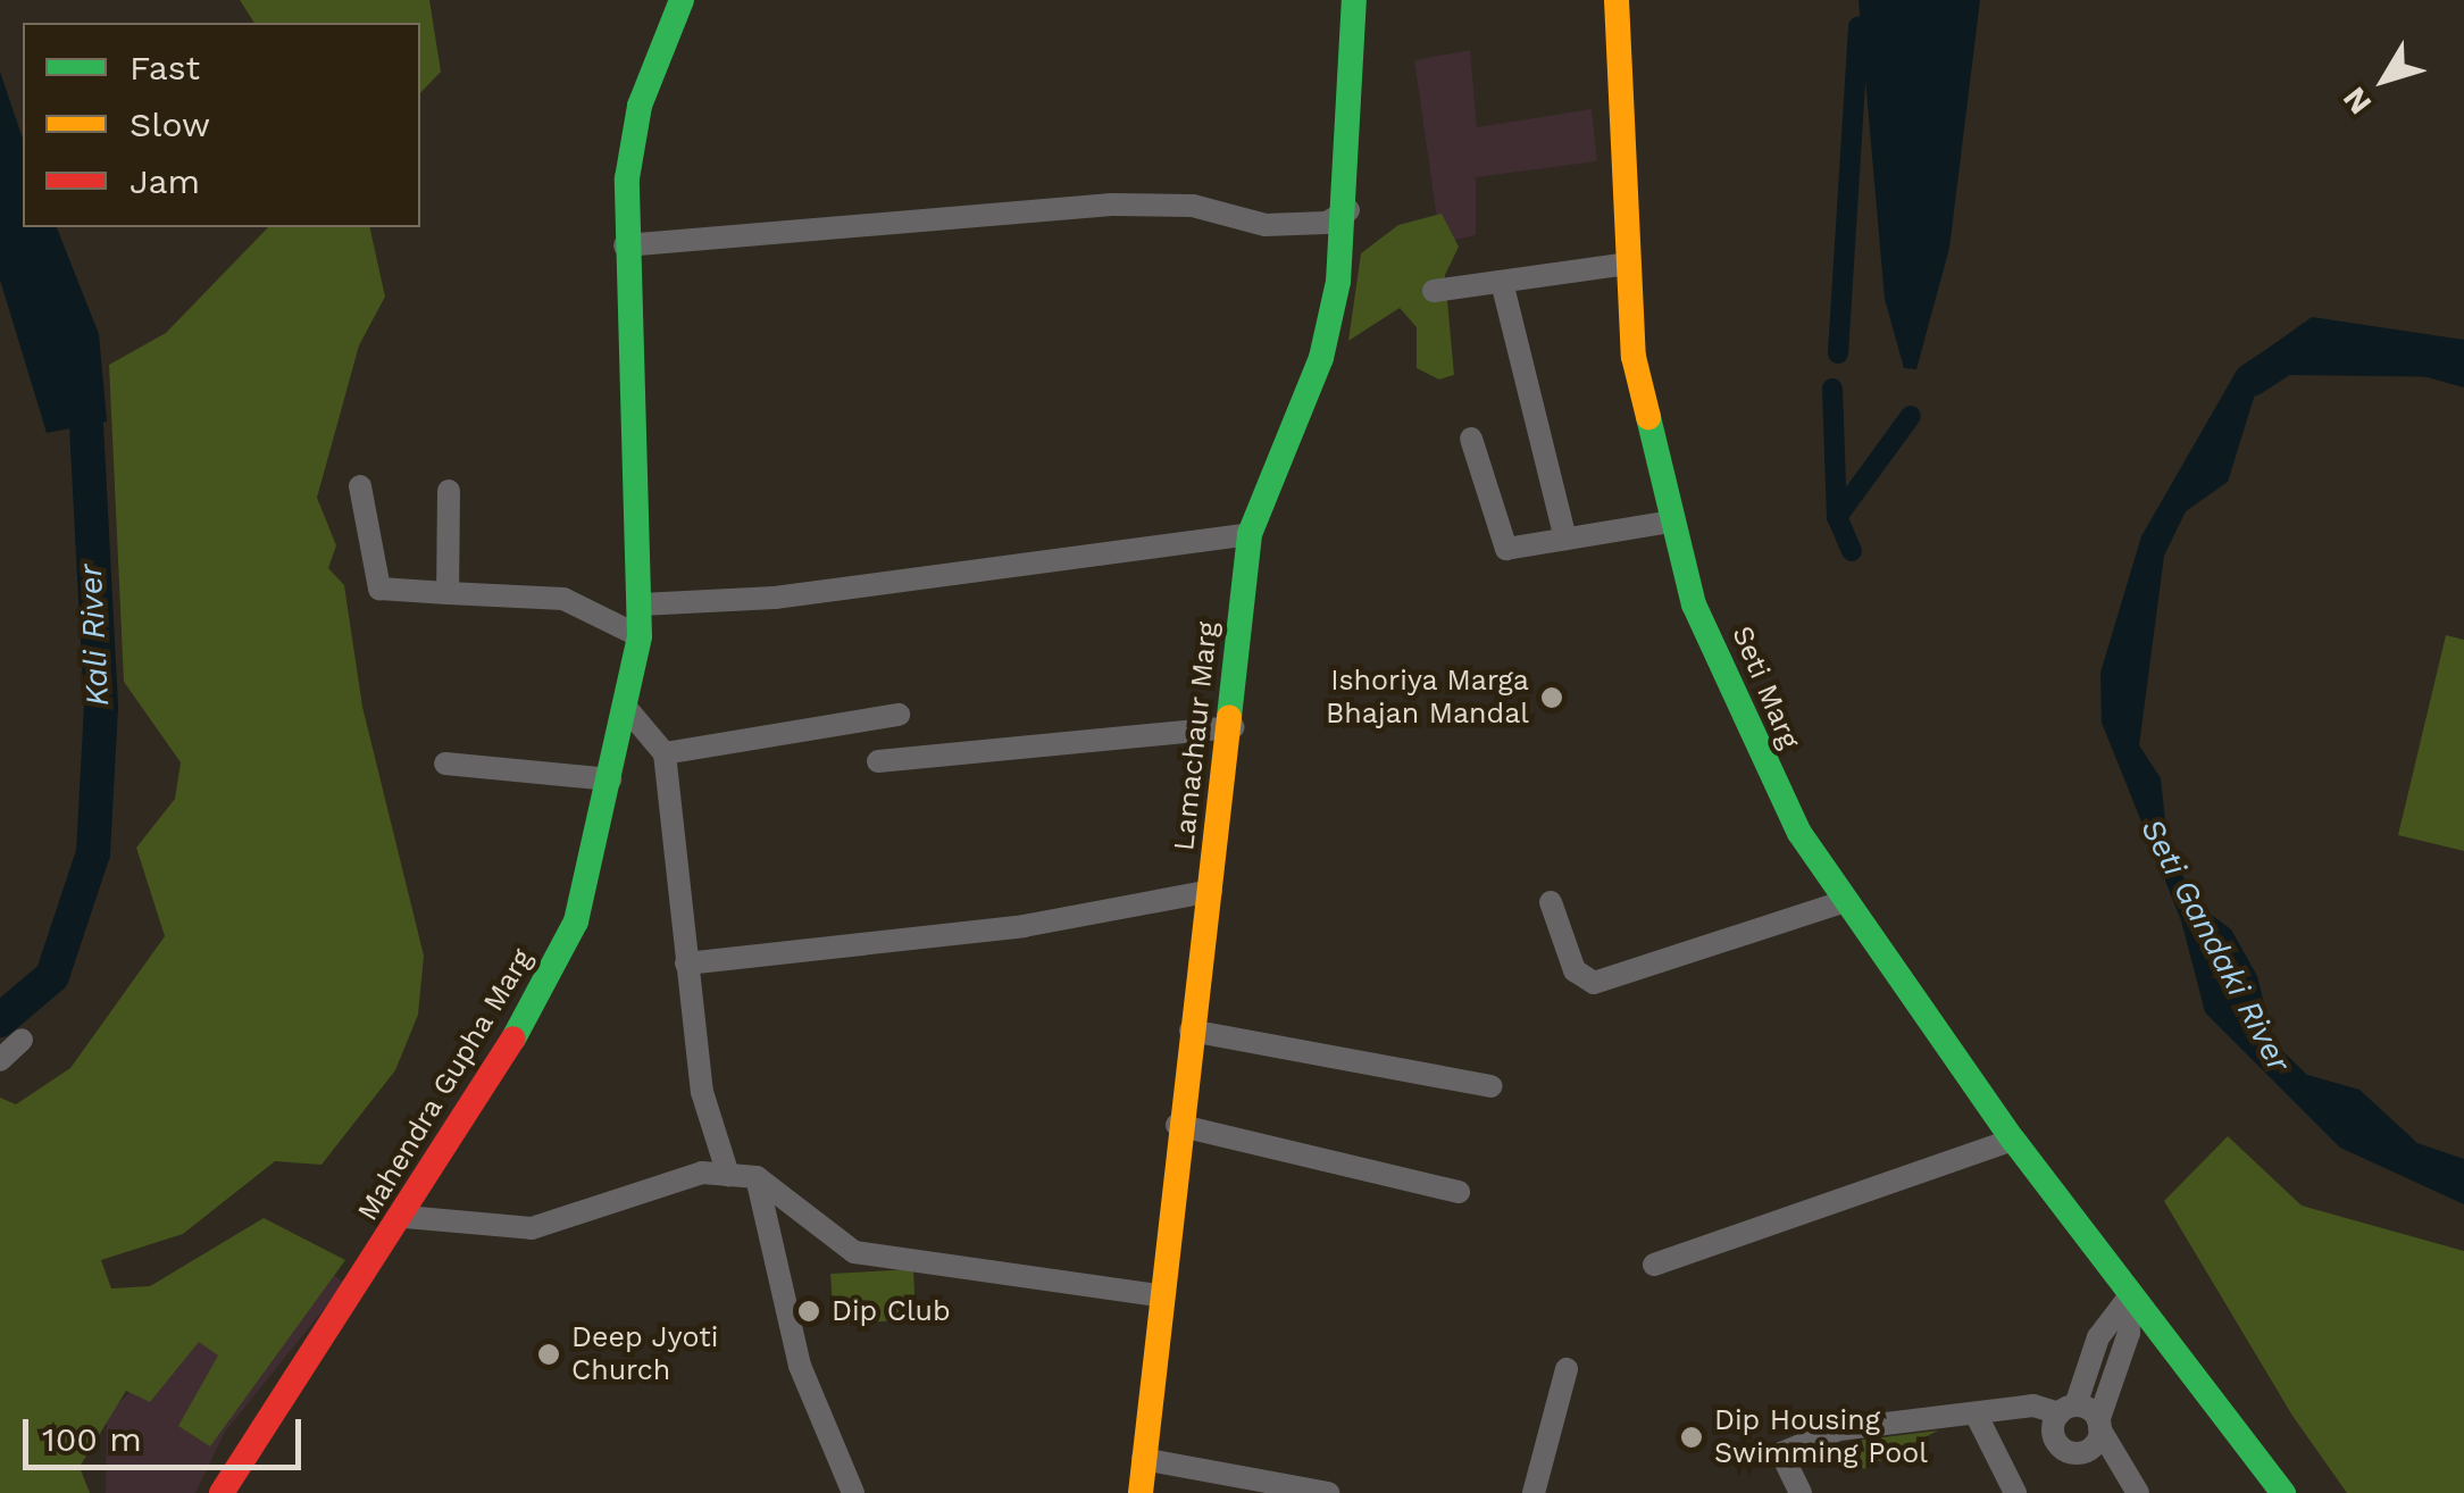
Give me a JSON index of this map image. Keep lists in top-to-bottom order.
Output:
{
  "streets": {
    "main road": ["Seti Marg", "Lamachaur Marg", "Mahendra Gupha Marg"]
  },
  "water": ["Kali River", "Seti Gandaki River"],
  "places": [
    "Ishoriya Marga Bhajan Mandal",
    "Dip Club",
    "Deep Jyoti Church",
    "Dip Housing Swimming Pool"
  ],
  "legend": ["Fast", "Slow", "Jam"],
  "scale_bar": "100 m",
  "north": "bottom left"
}
